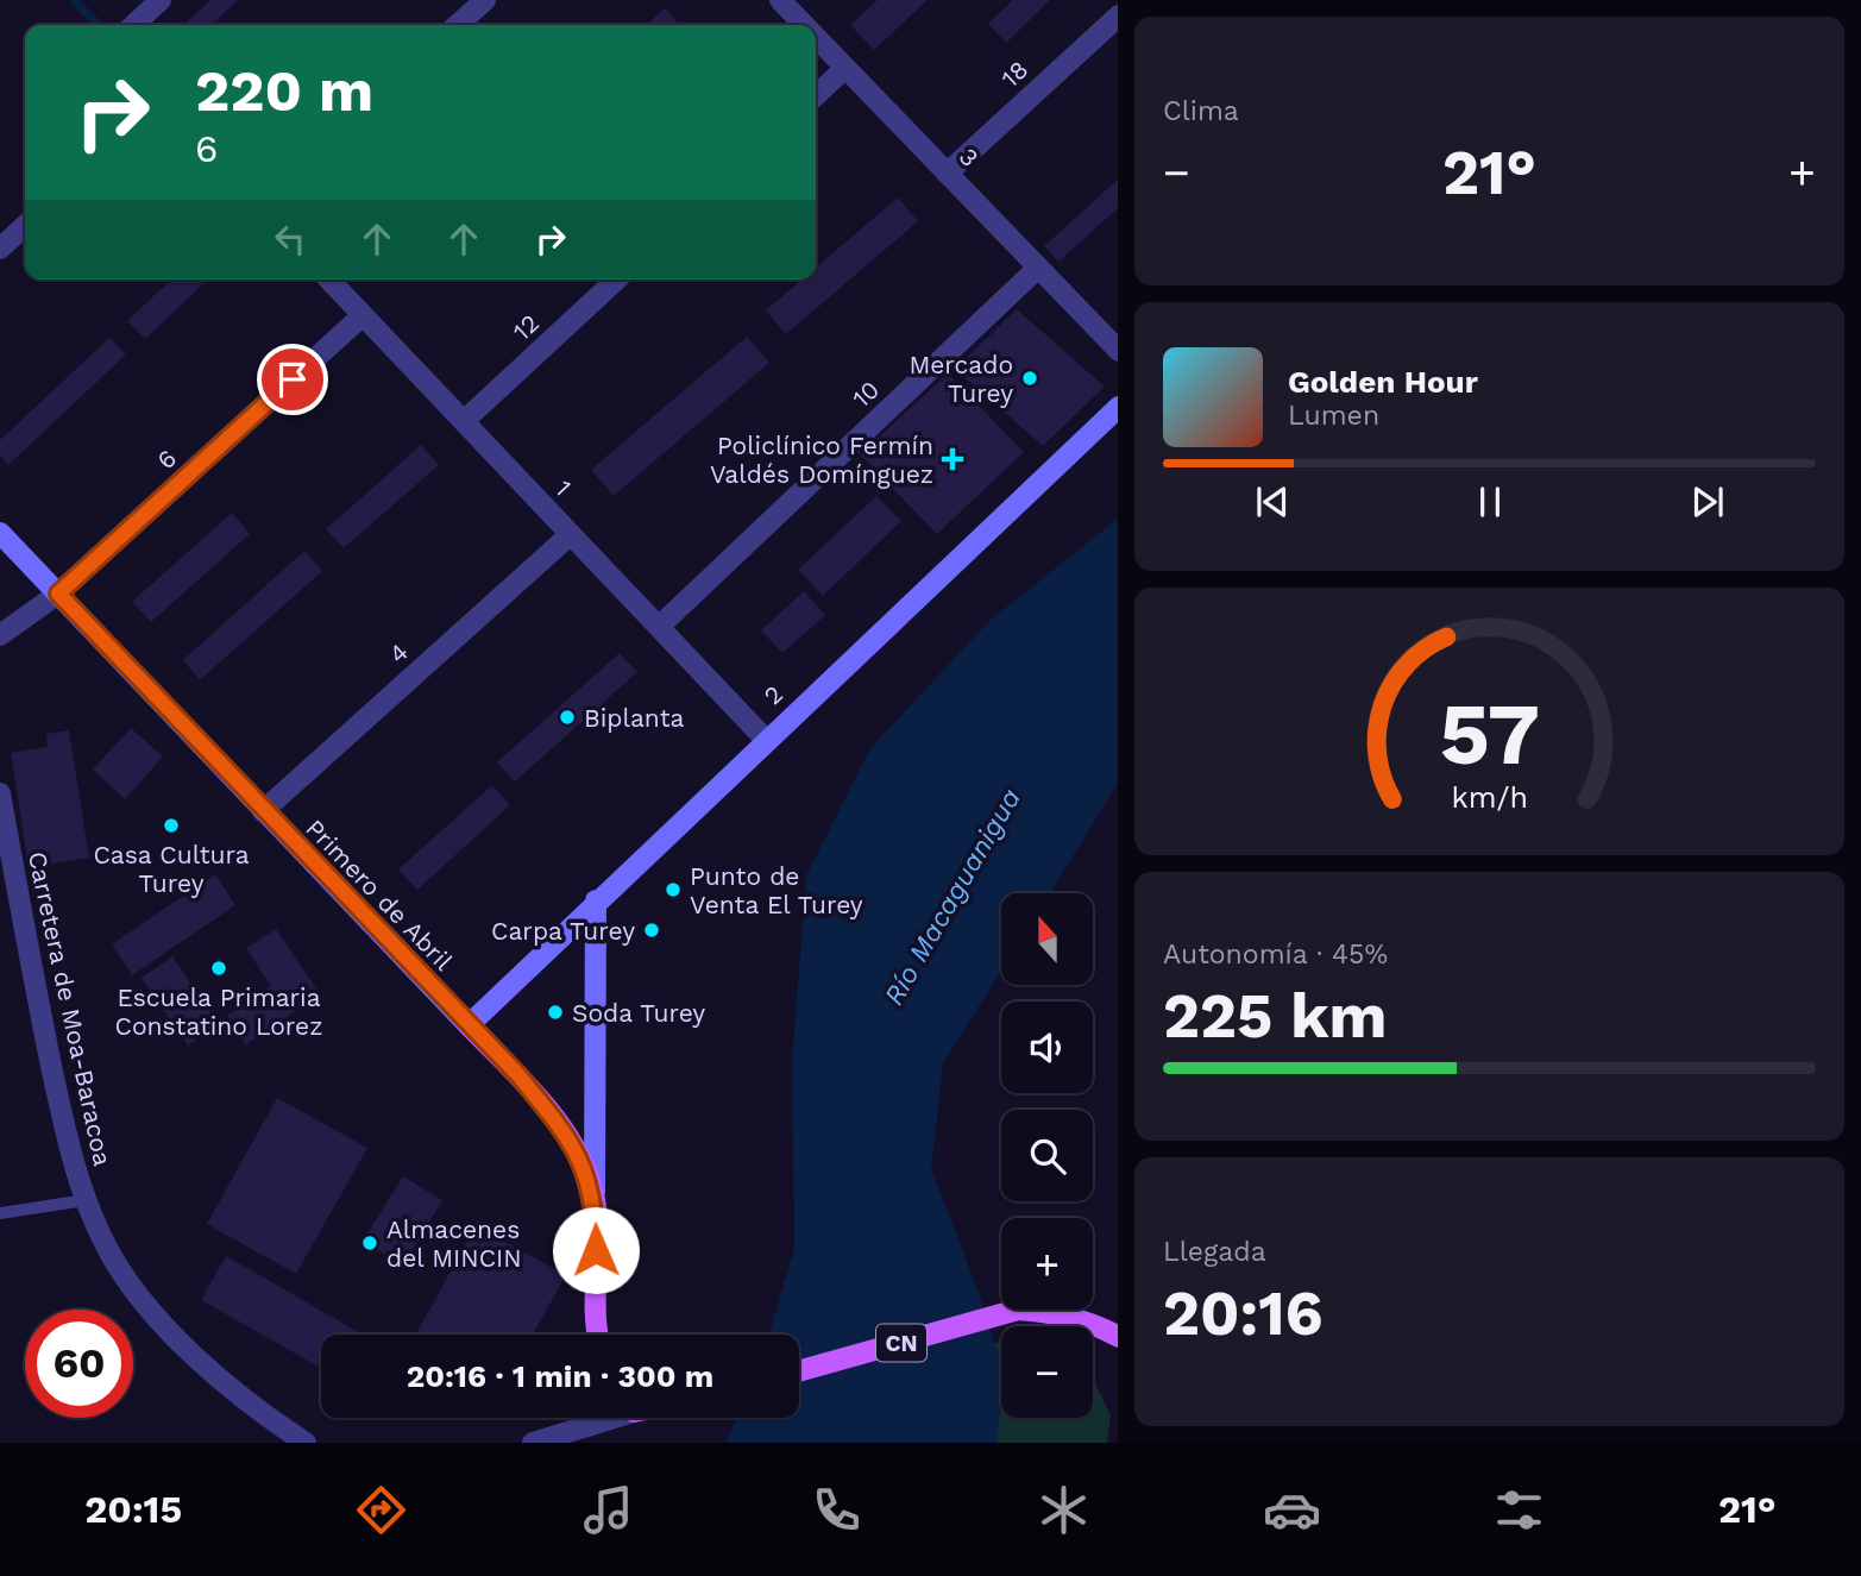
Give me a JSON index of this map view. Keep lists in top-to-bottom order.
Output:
{
  "streets": {
    "main road": ["2", "Primero de Abril", "CN"],
    "street": [
      "18",
      "3",
      "12",
      "10",
      "6",
      "1",
      "4",
      "Carretera de Moa-Baracoa"
    ]
  },
  "crossings": [
    ["18", "3"],
    ["3", "10"],
    ["12", "1"],
    ["10", "1"],
    ["6", "1"],
    ["6", "Primero de Abril"],
    ["1", "4"],
    ["1", "2"],
    ["4", "Primero de Abril"],
    ["2", "Primero de Abril"]
  ],
  "water": ["Río Macaguanigua"],
  "places": {
    "other": [
      "Mercado Turey",
      "Biplanta",
      "Casa Cultura Turey",
      "Punto de Venta El Turey",
      "Carpa Turey",
      "Escuela Primaria Constatino Lorez",
      "Soda Turey",
      "Almacenes del MINCIN"
    ],
    "health": ["Policlínico Fermín Valdés Domínguez"]
  },
  "north": "top",
  "page": {
    "tile": [
      "Clima",
      ["Autonomía · 45%", "225 km"],
      ["Llegada", "20:16"]
    ],
    "turn": ["220 m", "6"],
    "heat": ["−", "21°", "+"],
    "song": ["Golden Hour", "Lumen"],
    "map_buttons": ["+", "−"],
    "limit": "60",
    "trip": "20:16 · 1 min · 300 m",
    "tabs": ["20:15", "21°"],
    "gauge": ["57", "km/h"]
  }
}
